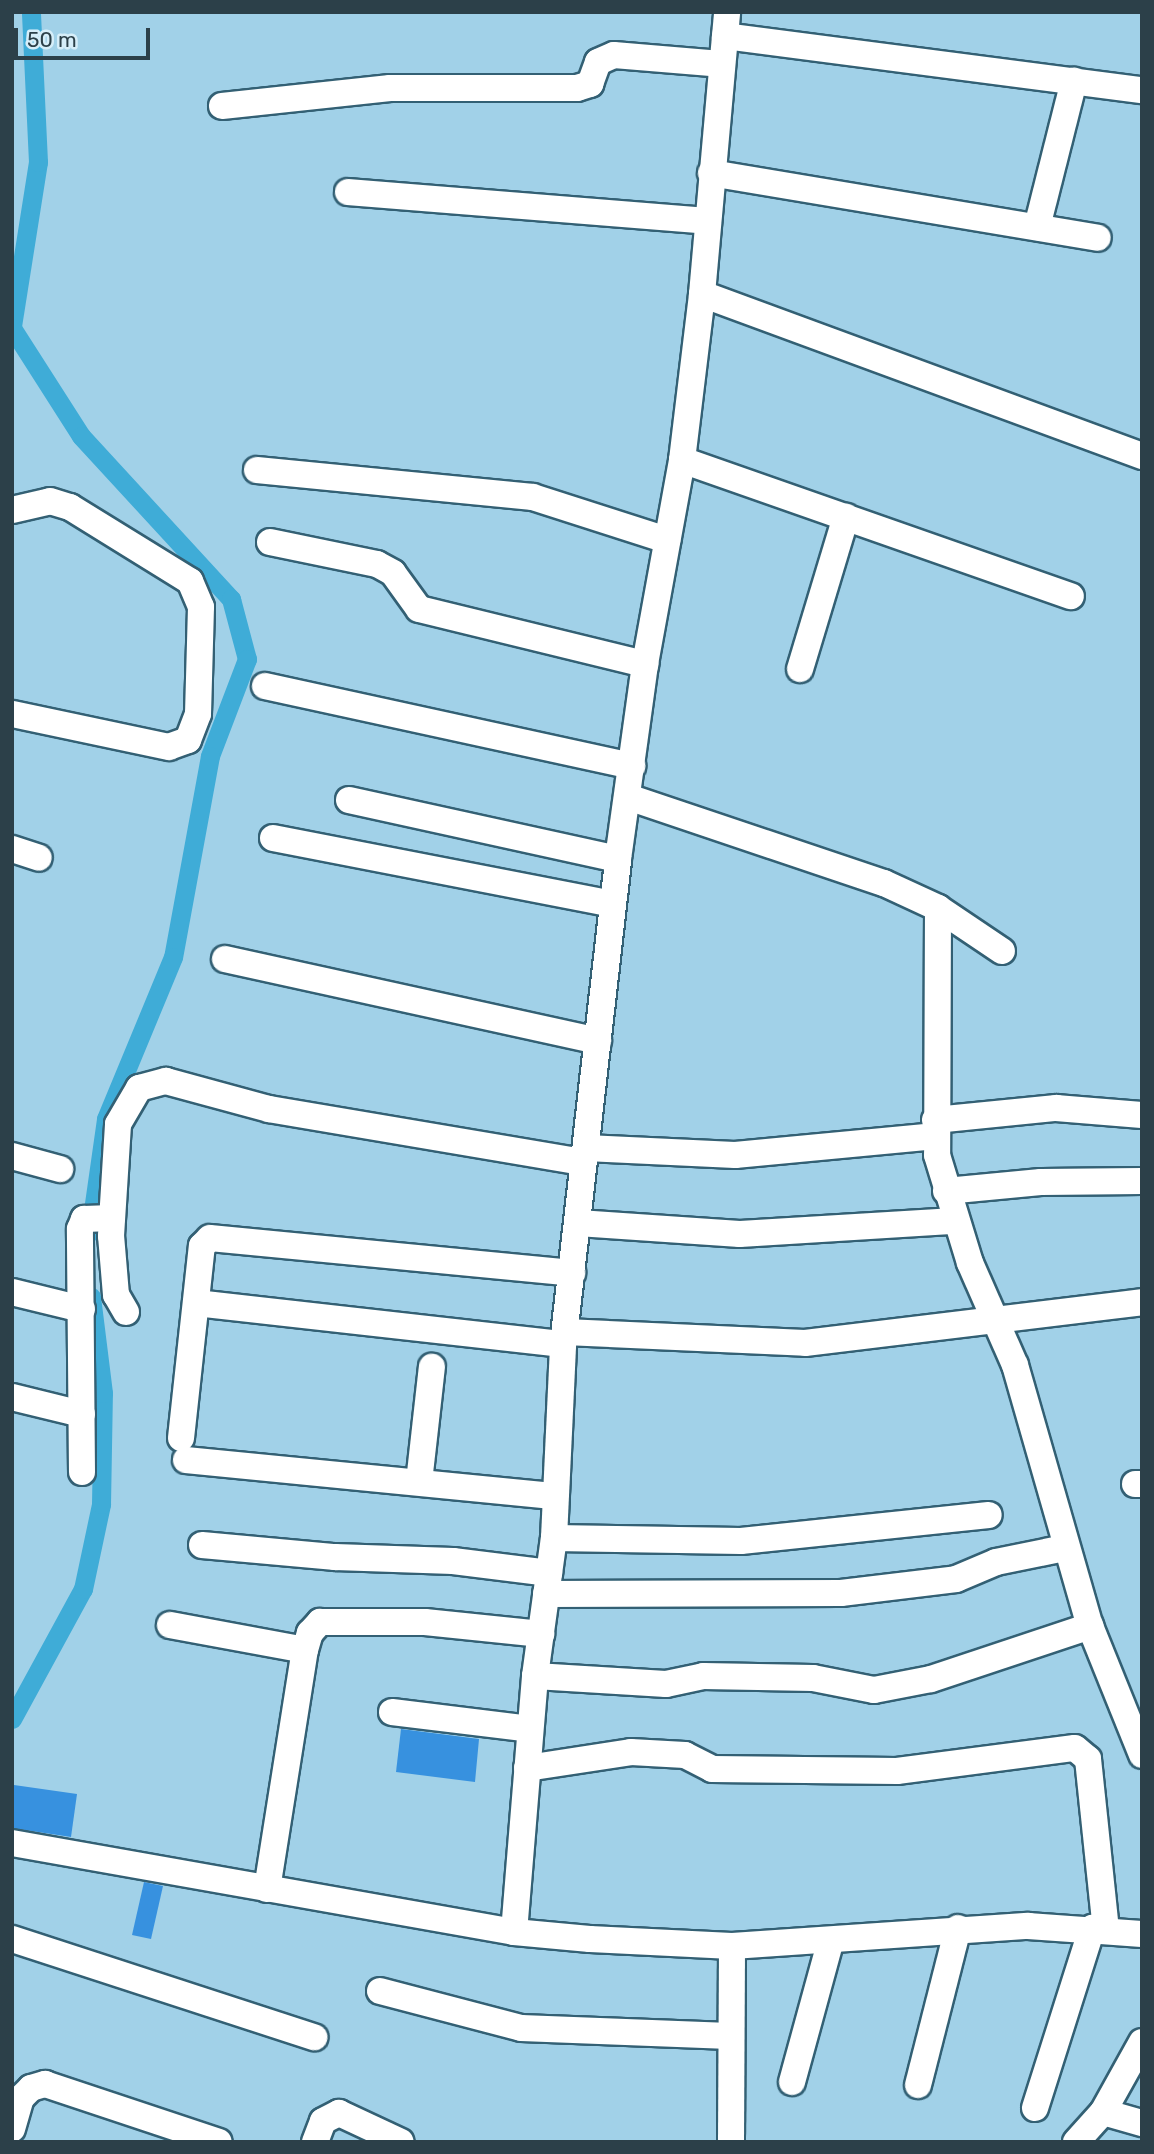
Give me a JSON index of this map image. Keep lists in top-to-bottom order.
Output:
{
  "scale_bar": "50 m"
}
